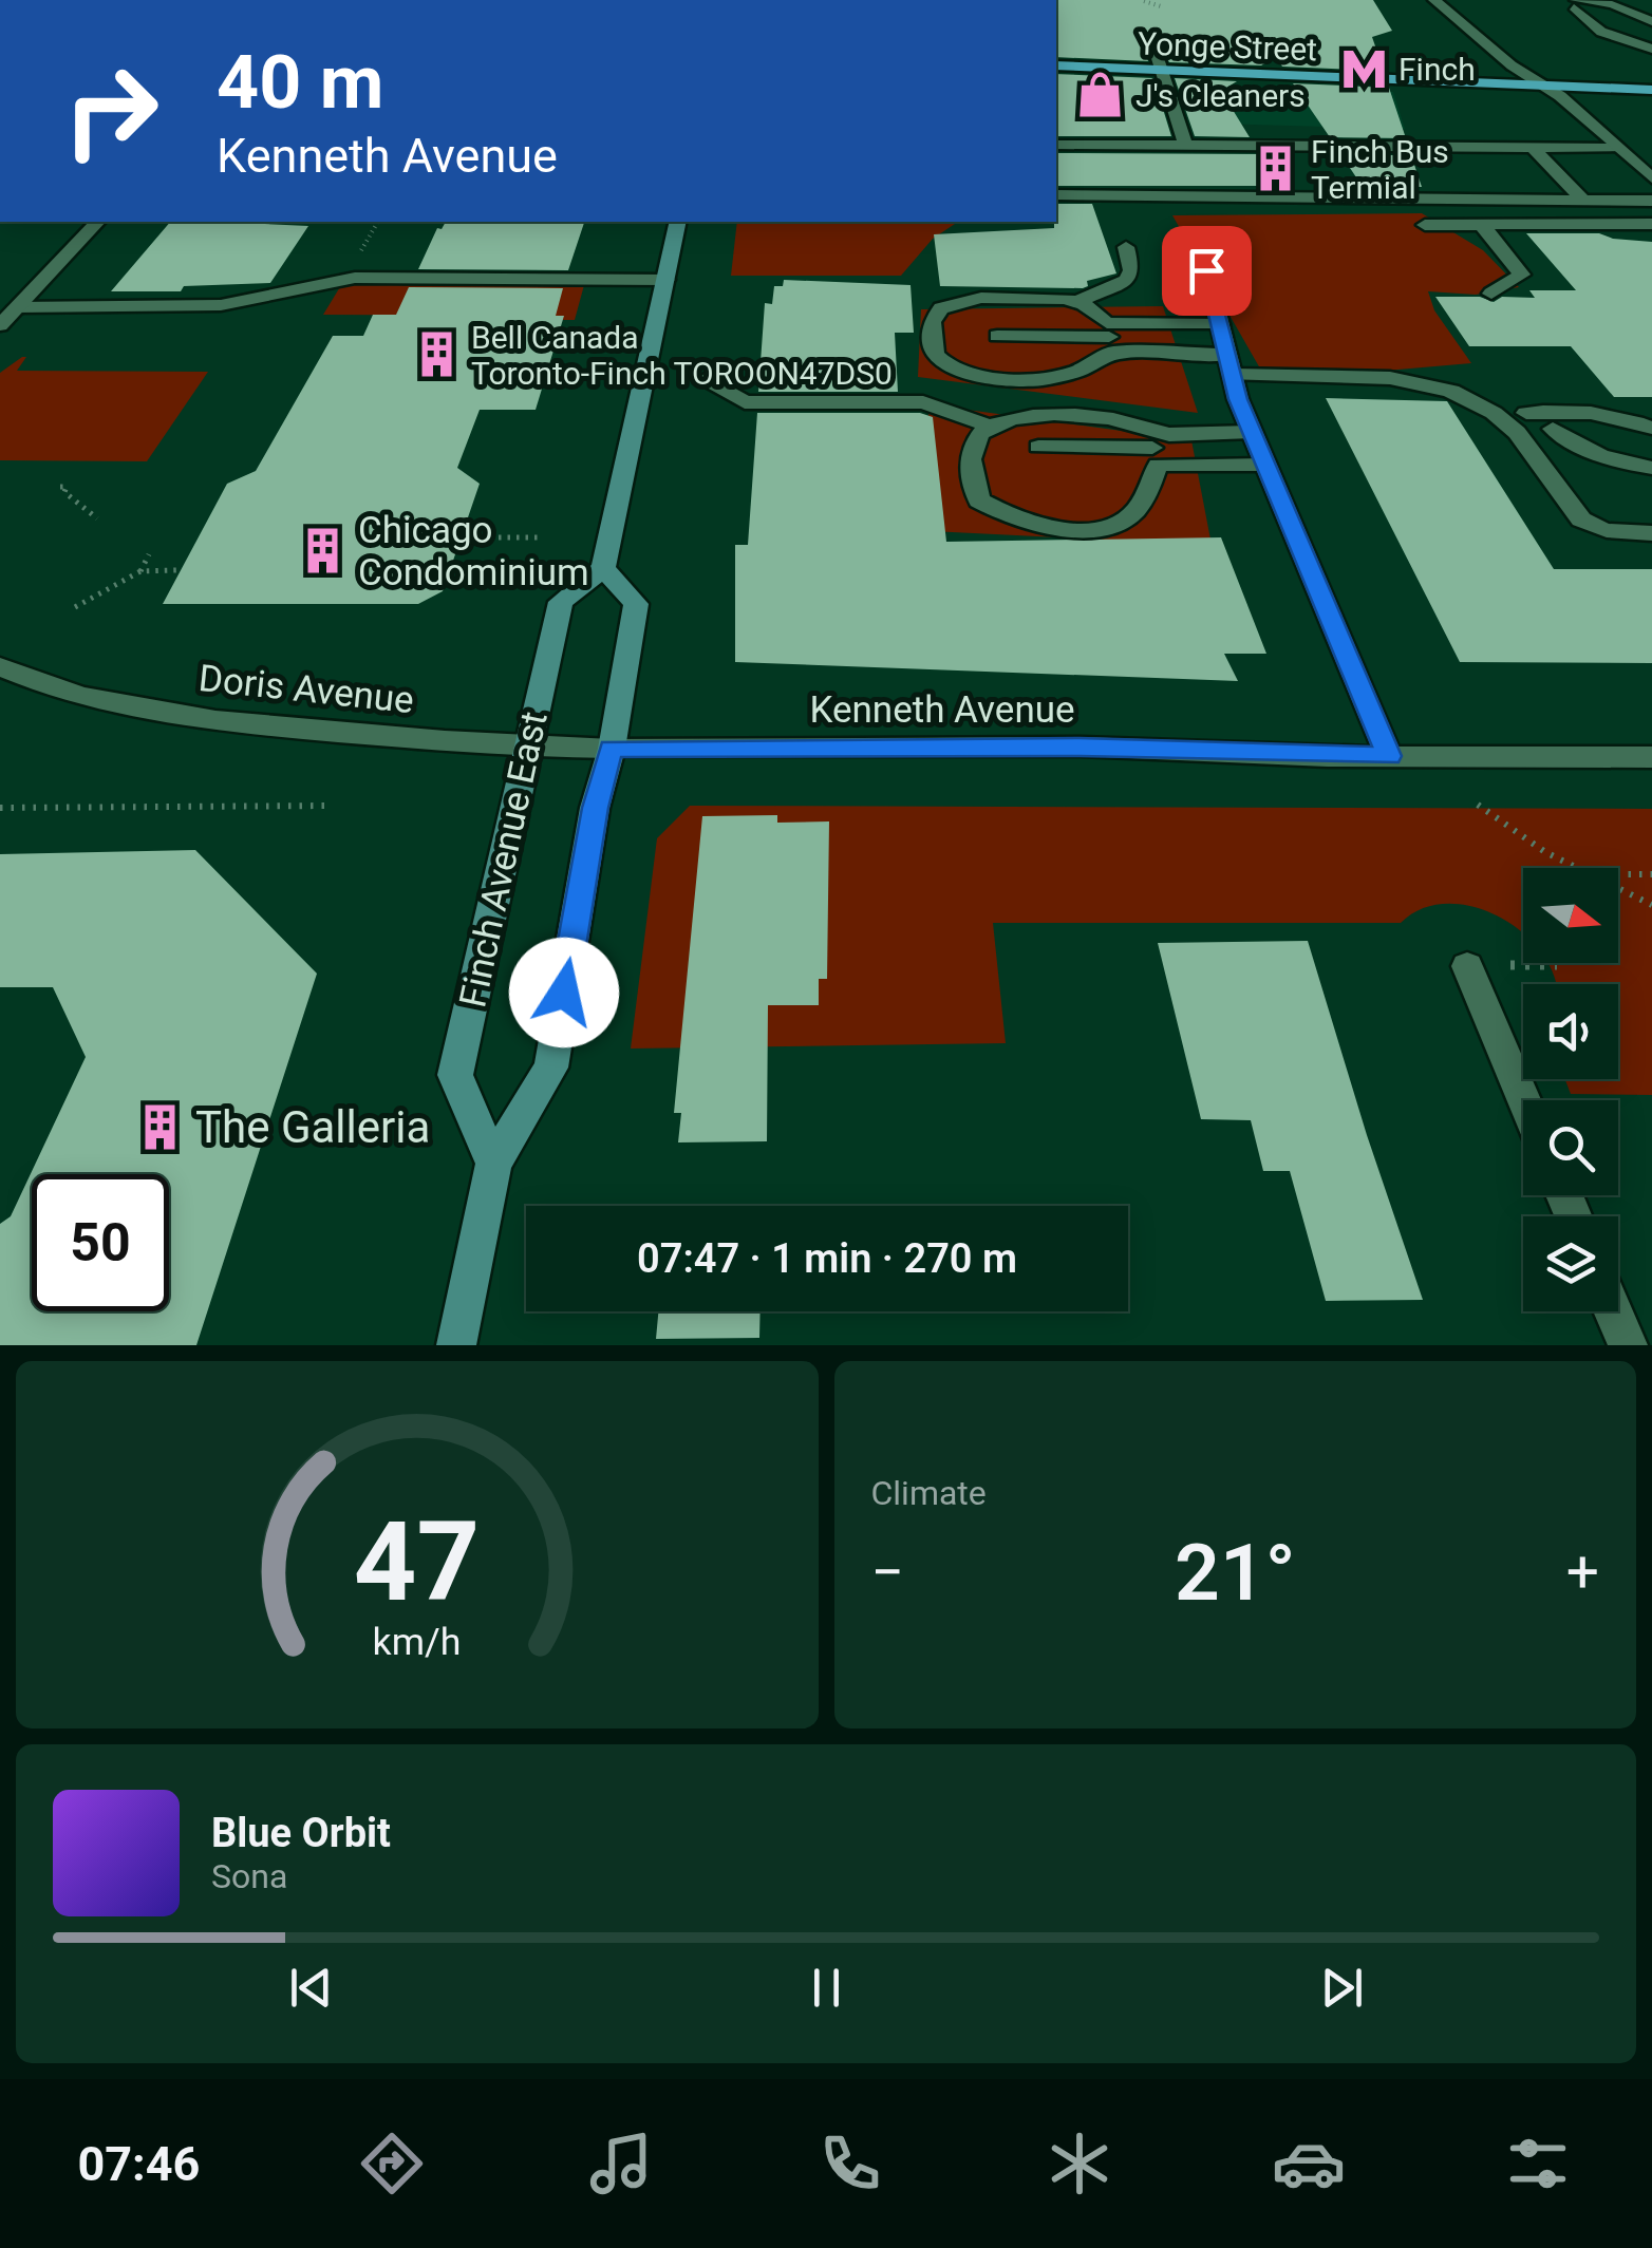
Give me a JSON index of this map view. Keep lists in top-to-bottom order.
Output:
{
  "streets": {
    "main road": ["Yonge Street", "Finch Avenue East"],
    "street": ["Doris Avenue", "Kenneth Avenue"]
  },
  "crossings": [
    ["Doris Avenue", "Kenneth Avenue"],
    ["Doris Avenue", "Finch Avenue East"]
  ],
  "places": {
    "metro station": ["Finch"],
    "shop": ["J's Cleaners"],
    "building": [
      "Finch Bus Termial",
      "Bell Canada Toronto-Finch TOROON47DS0",
      "Chicago Condominium",
      "The Galleria"
    ]
  },
  "north": "right",
  "page": {
    "turn": ["40 m", "Kenneth Avenue"],
    "limit": "50",
    "trip": "07:47 · 1 min · 270 m",
    "tile": "Climate",
    "heat": ["−", "21°", "+"],
    "song": ["Blue Orbit", "Sona"],
    "tabs": "07:46",
    "gauge": ["47", "km/h"]
  }
}
